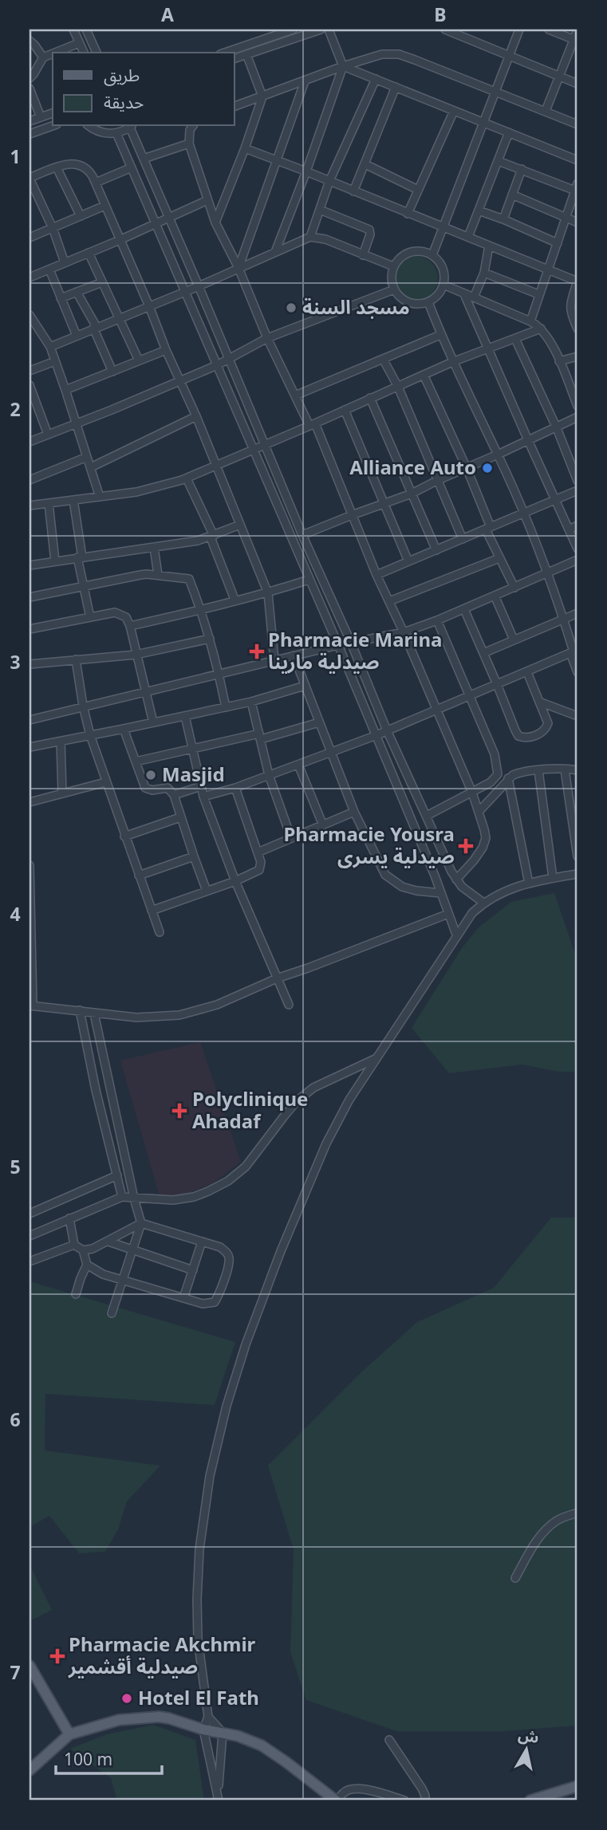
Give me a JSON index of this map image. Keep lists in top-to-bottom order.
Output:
{
  "places": {
    "other": [
      "مسجد السنة",
      "Alliance Auto",
      "Masjid",
      "Hotel El Fath"
    ],
    "health": [
      "Pharmacie Marina صيدلية مارينا",
      "Pharmacie Yousra صيدلية يسرى",
      "Polyclinique Ahadaf",
      "Pharmacie Akchmir صيدلية أقشمير"
    ]
  },
  "legend": ["طريق", "حديقة"],
  "scale_bar": "100 m",
  "north": "top",
  "grid": {
    "columns": ["A", "B"],
    "rows": [
      "1",
      "2",
      "3",
      "4",
      "5",
      "6",
      "7"
    ]
  }
}
